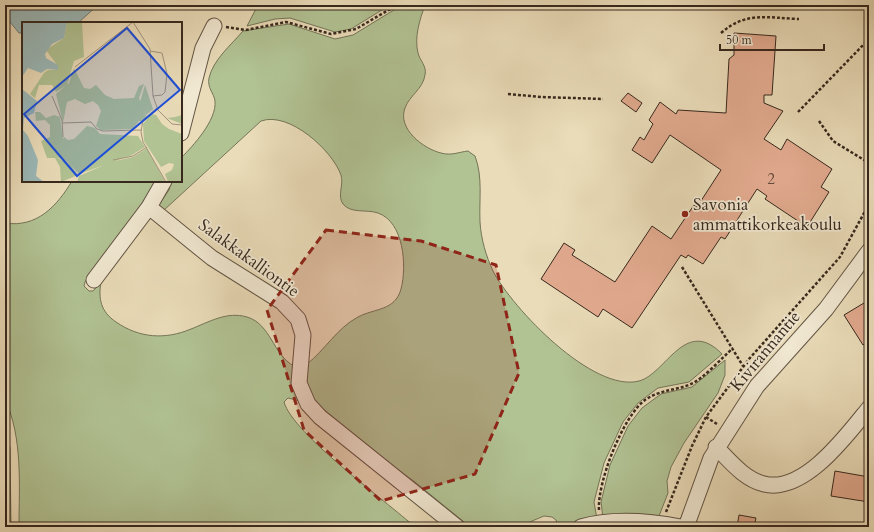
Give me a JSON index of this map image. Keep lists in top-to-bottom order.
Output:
{
  "streets": {
    "street": ["Salakkakalliontie", "Kivirannantie"]
  },
  "places": ["Savonia ammattikorkeakoulu"],
  "house_numbers": ["2"],
  "scale_bar": "50 m"
}
